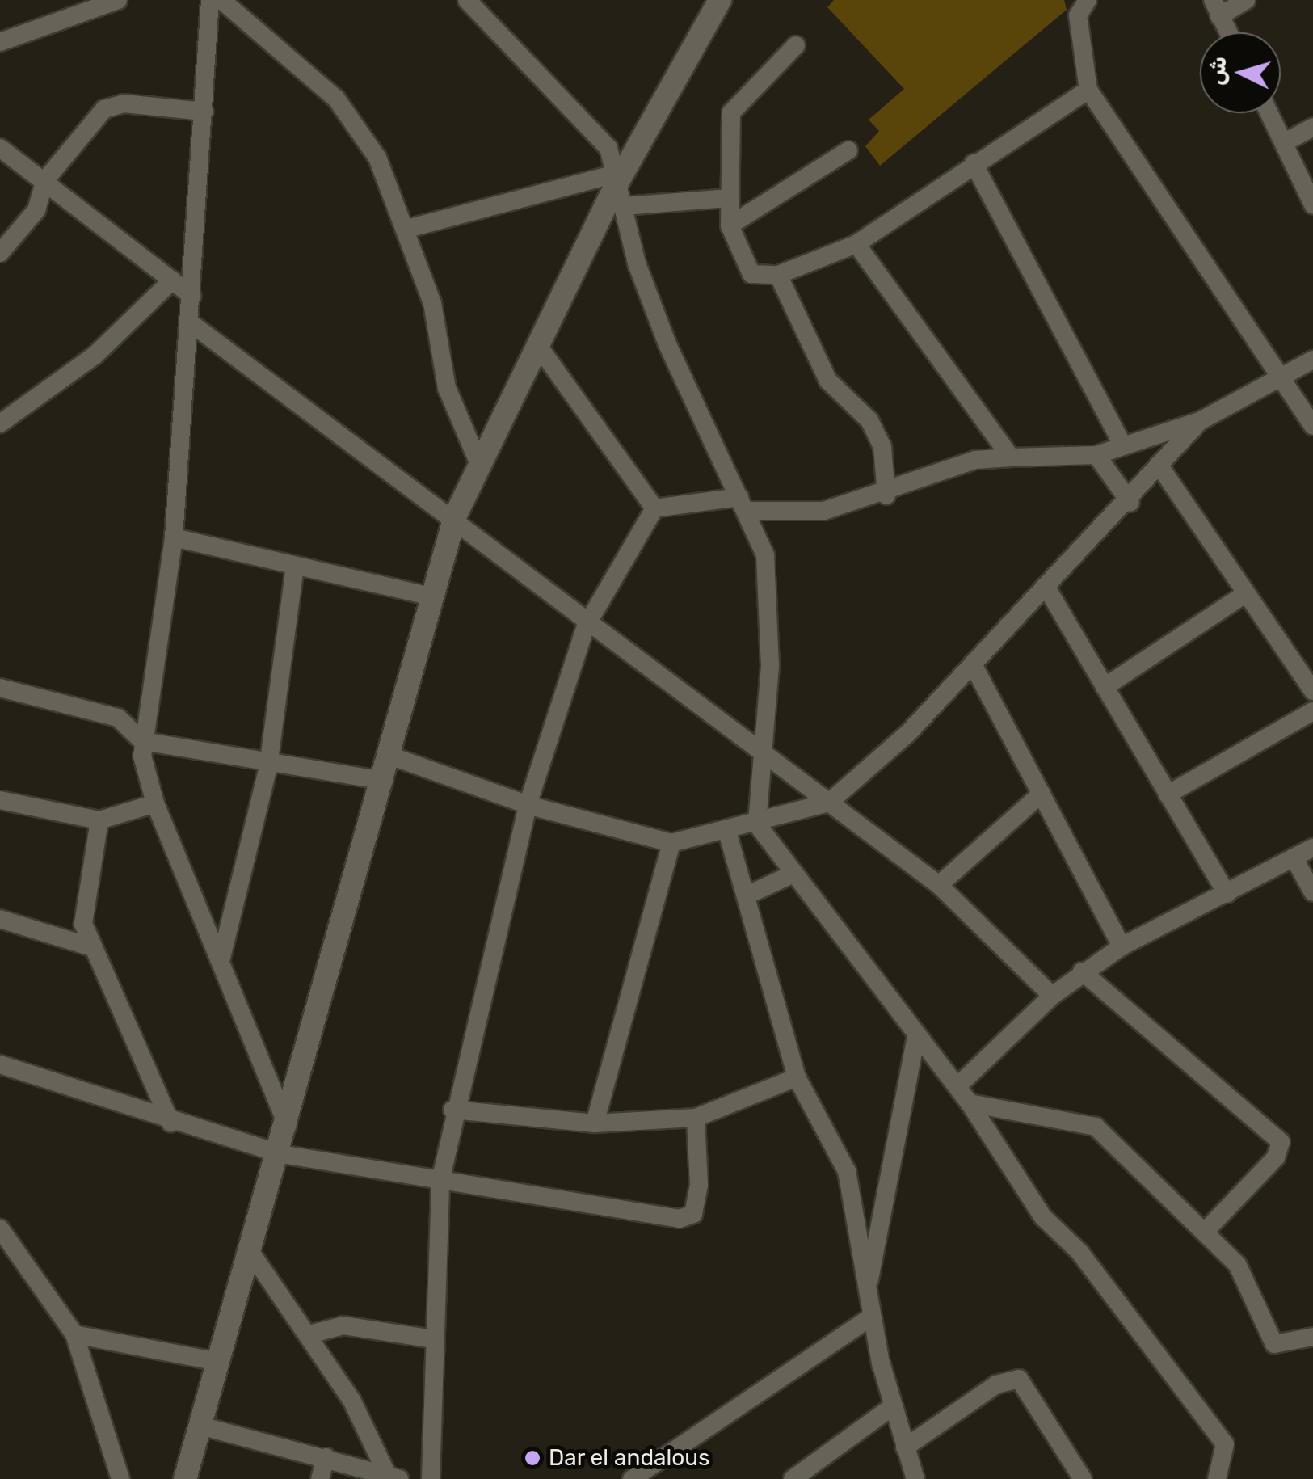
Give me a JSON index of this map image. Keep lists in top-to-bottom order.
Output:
{
  "places": ["Dar el andalous"],
  "north": "left"
}
